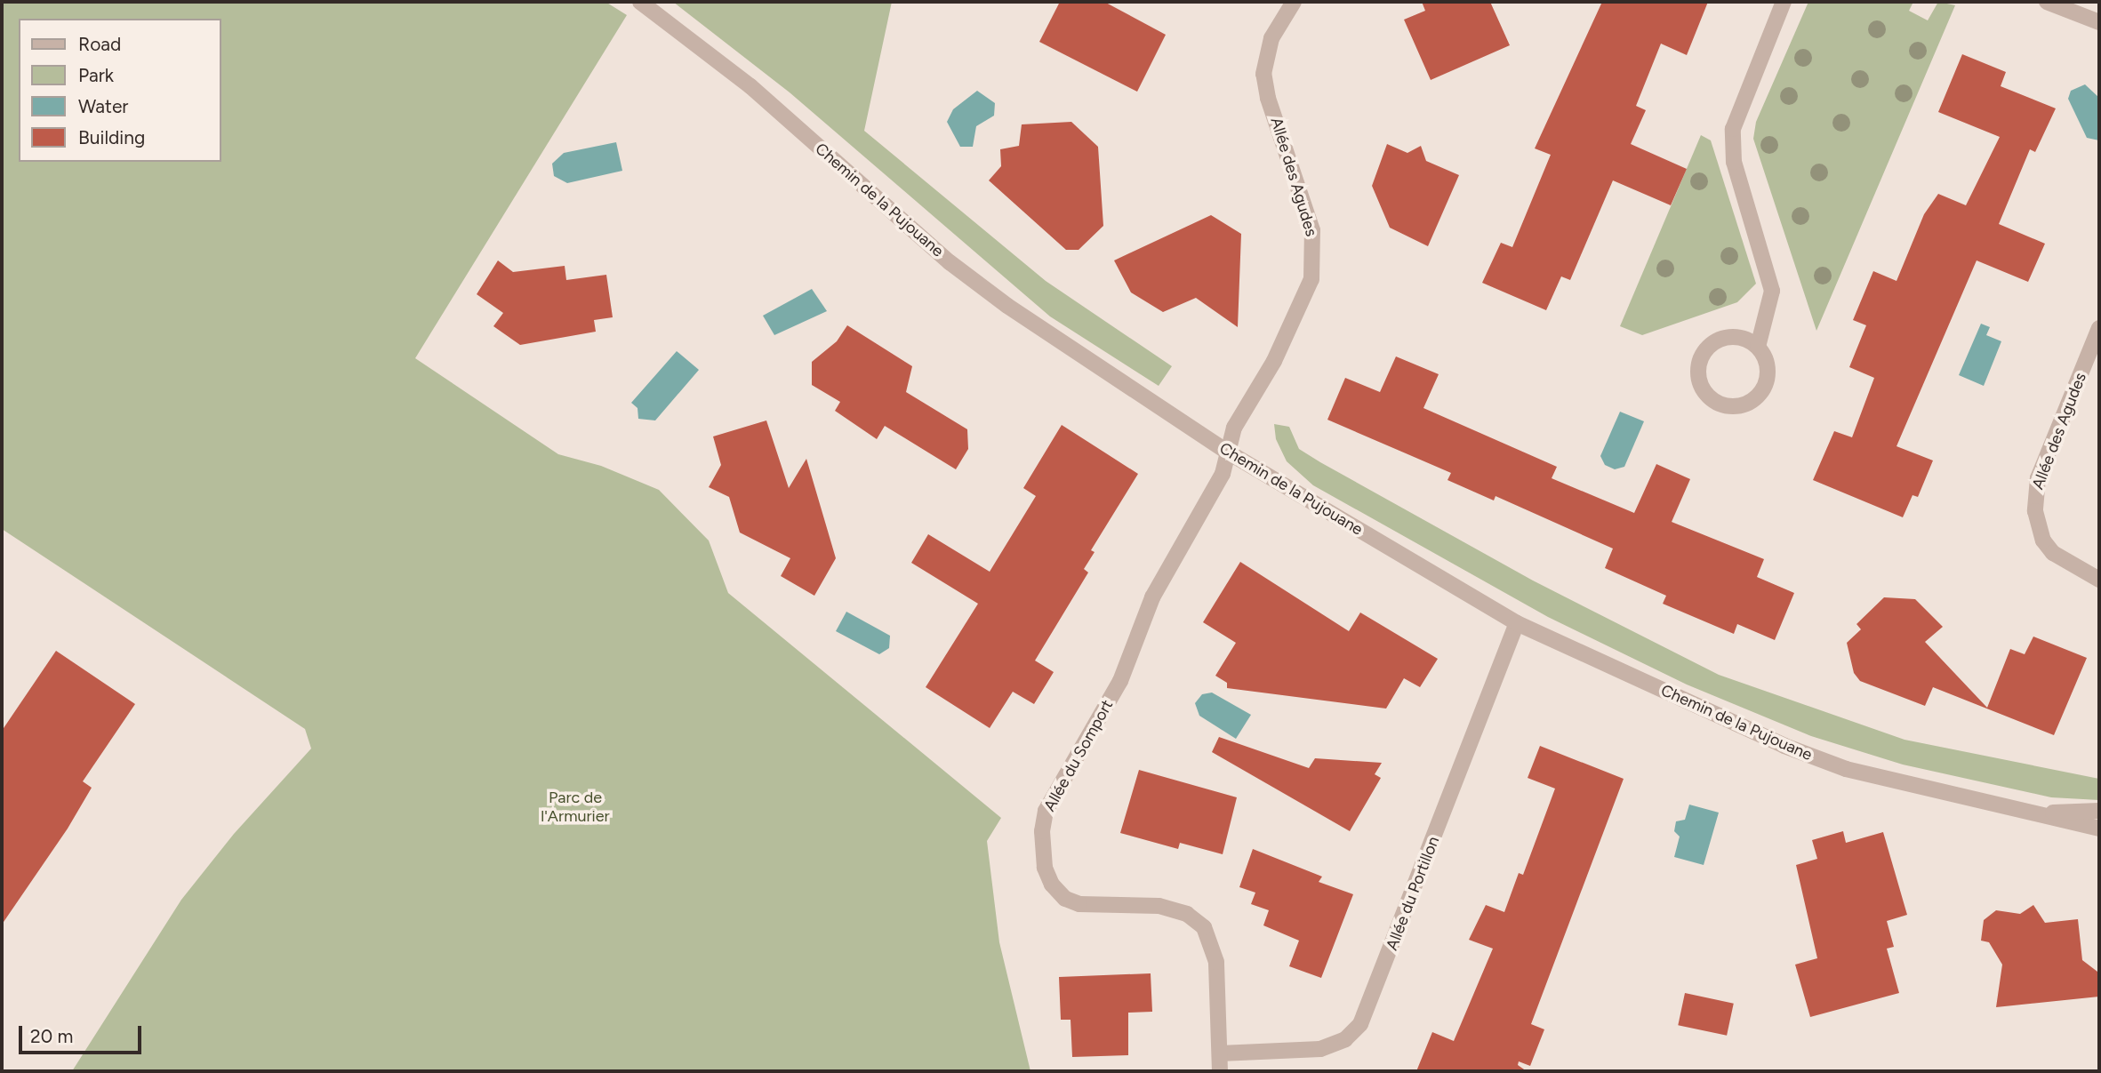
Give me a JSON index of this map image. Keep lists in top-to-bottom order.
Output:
{
  "streets": {
    "street": [
      "Allée des Agudes",
      "Chemin de la Pujouane",
      "Allée du Somport",
      "Allée du Portillon"
    ]
  },
  "crossings": [
    ["Allée des Agudes", "Chemin de la Pujouane"],
    ["Allée des Agudes", "Allée du Somport"],
    ["Chemin de la Pujouane", "Allée du Somport"],
    ["Chemin de la Pujouane", "Allée du Portillon"],
    ["Allée du Somport", "Allée du Portillon"]
  ],
  "parks": ["Parc de l'Armurier"],
  "legend": [
    "Road",
    "Park",
    "Water",
    "Building"
  ],
  "scale_bar": "20 m"
}
